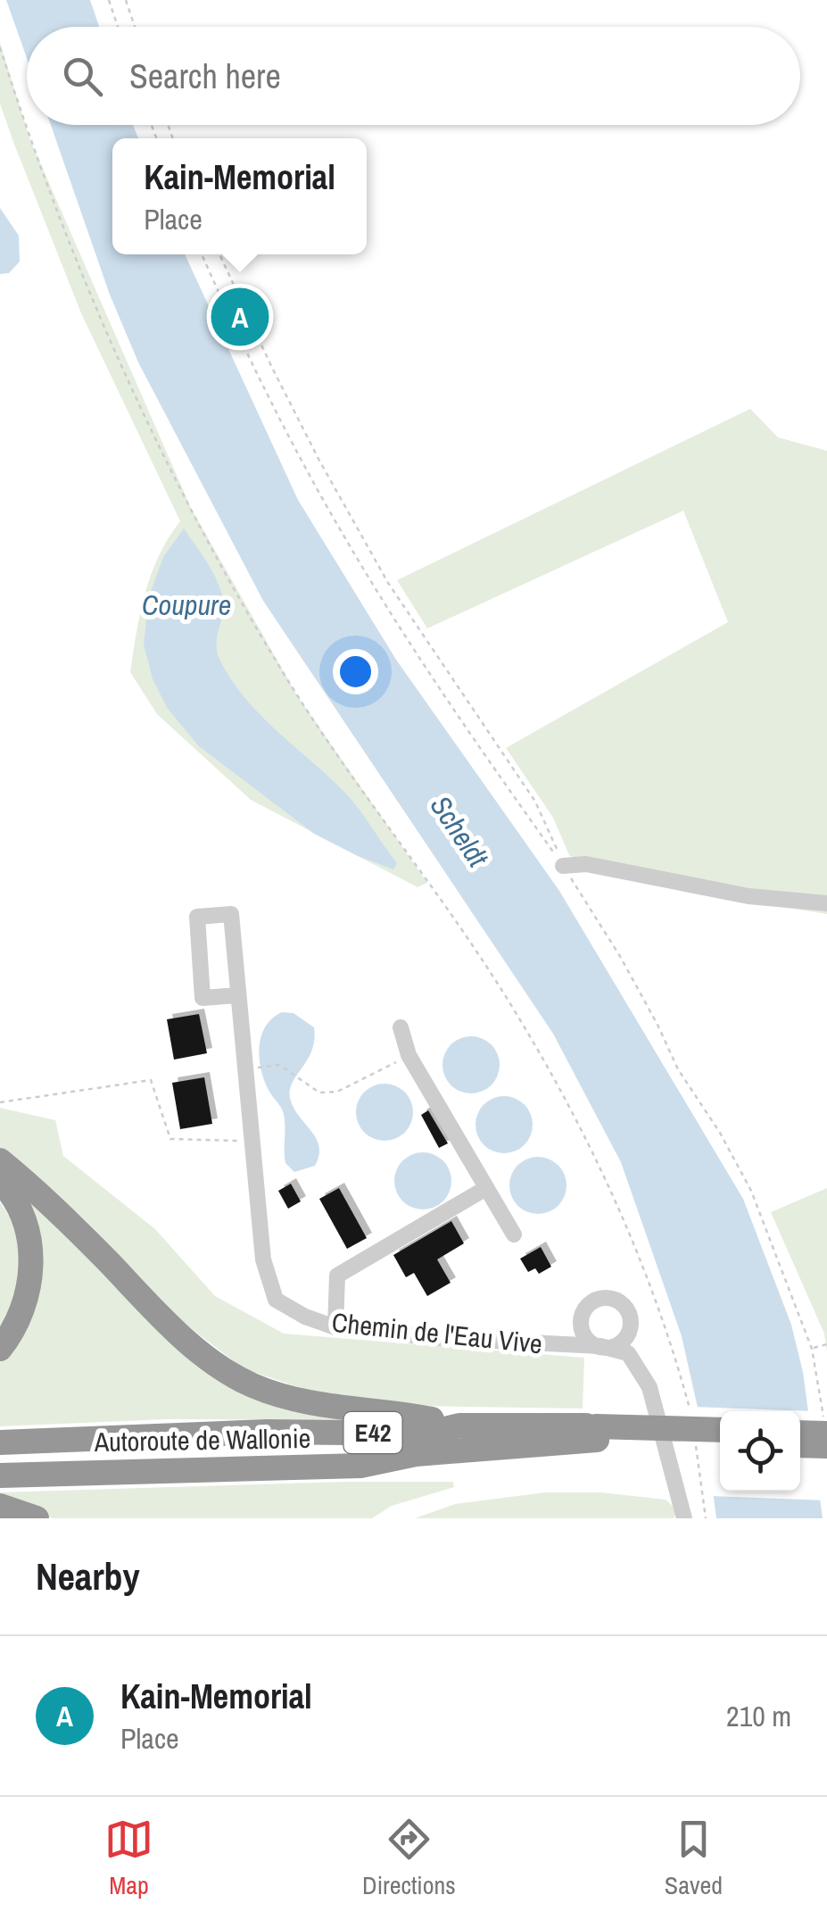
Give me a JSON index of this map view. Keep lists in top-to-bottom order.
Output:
{
  "streets": {
    "highway": ["E42", "Autoroute de Wallonie"],
    "street": ["Chemin de l'Eau Vive"]
  },
  "water": ["Coupure", "Scheldt"],
  "page": {
    "search": "Search here",
    "popup": ["Kain-Memorial", "Place"],
    "pins": "A",
    "heading": "Nearby",
    "list": [
      {
        "mark": "A",
        "name": "Kain-Memorial",
        "note": "Place",
        "value": "210 m"
      }
    ],
    "nav": ["Map", "Directions", "Saved"]
  }
}
